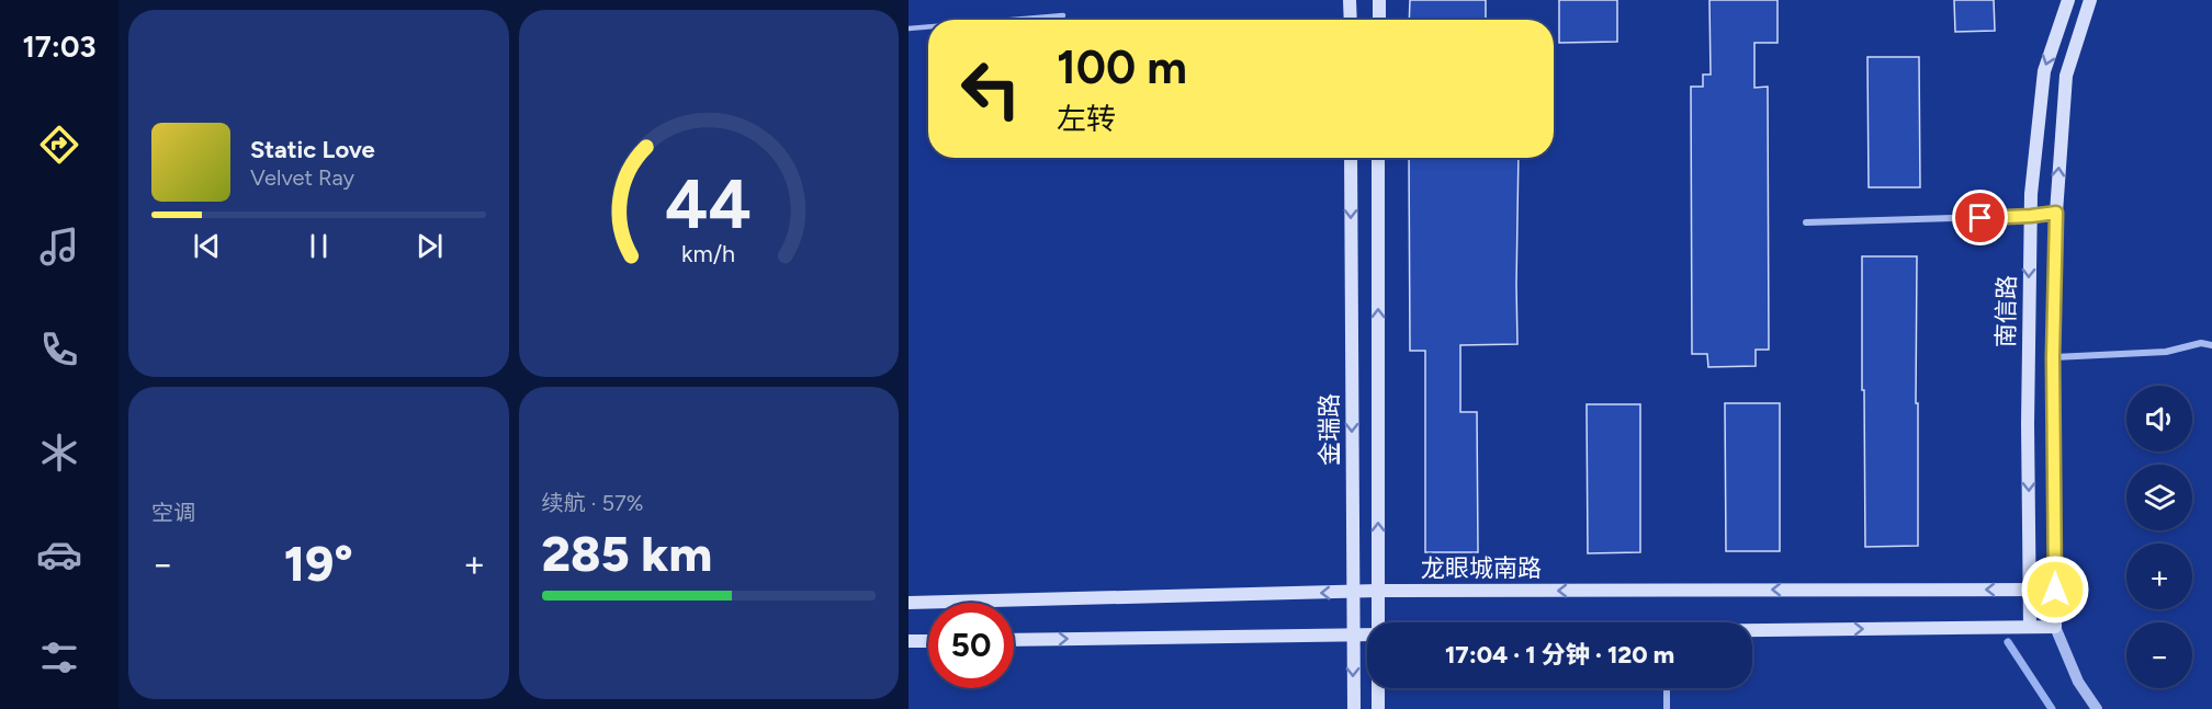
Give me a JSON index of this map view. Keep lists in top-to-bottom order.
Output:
{
  "streets": {
    "main road": ["南信路", "金瑞路", "龙眼城南路"]
  },
  "crossings": [
    ["南信路", "龙眼城南路"],
    ["金瑞路", "龙眼城南路"]
  ],
  "page": {
    "tabs": "17:03",
    "turn": ["100 m", "左转"],
    "song": ["Static Love", "Velvet Ray"],
    "map_buttons": ["+", "−"],
    "tile": [
      "空调",
      ["续航 · 57%", "285 km"]
    ],
    "heat": ["−", "19°", "+"],
    "limit": "50",
    "trip": "17:04 · 1 分钟 · 120 m",
    "gauge": ["44", "km/h"]
  }
}
